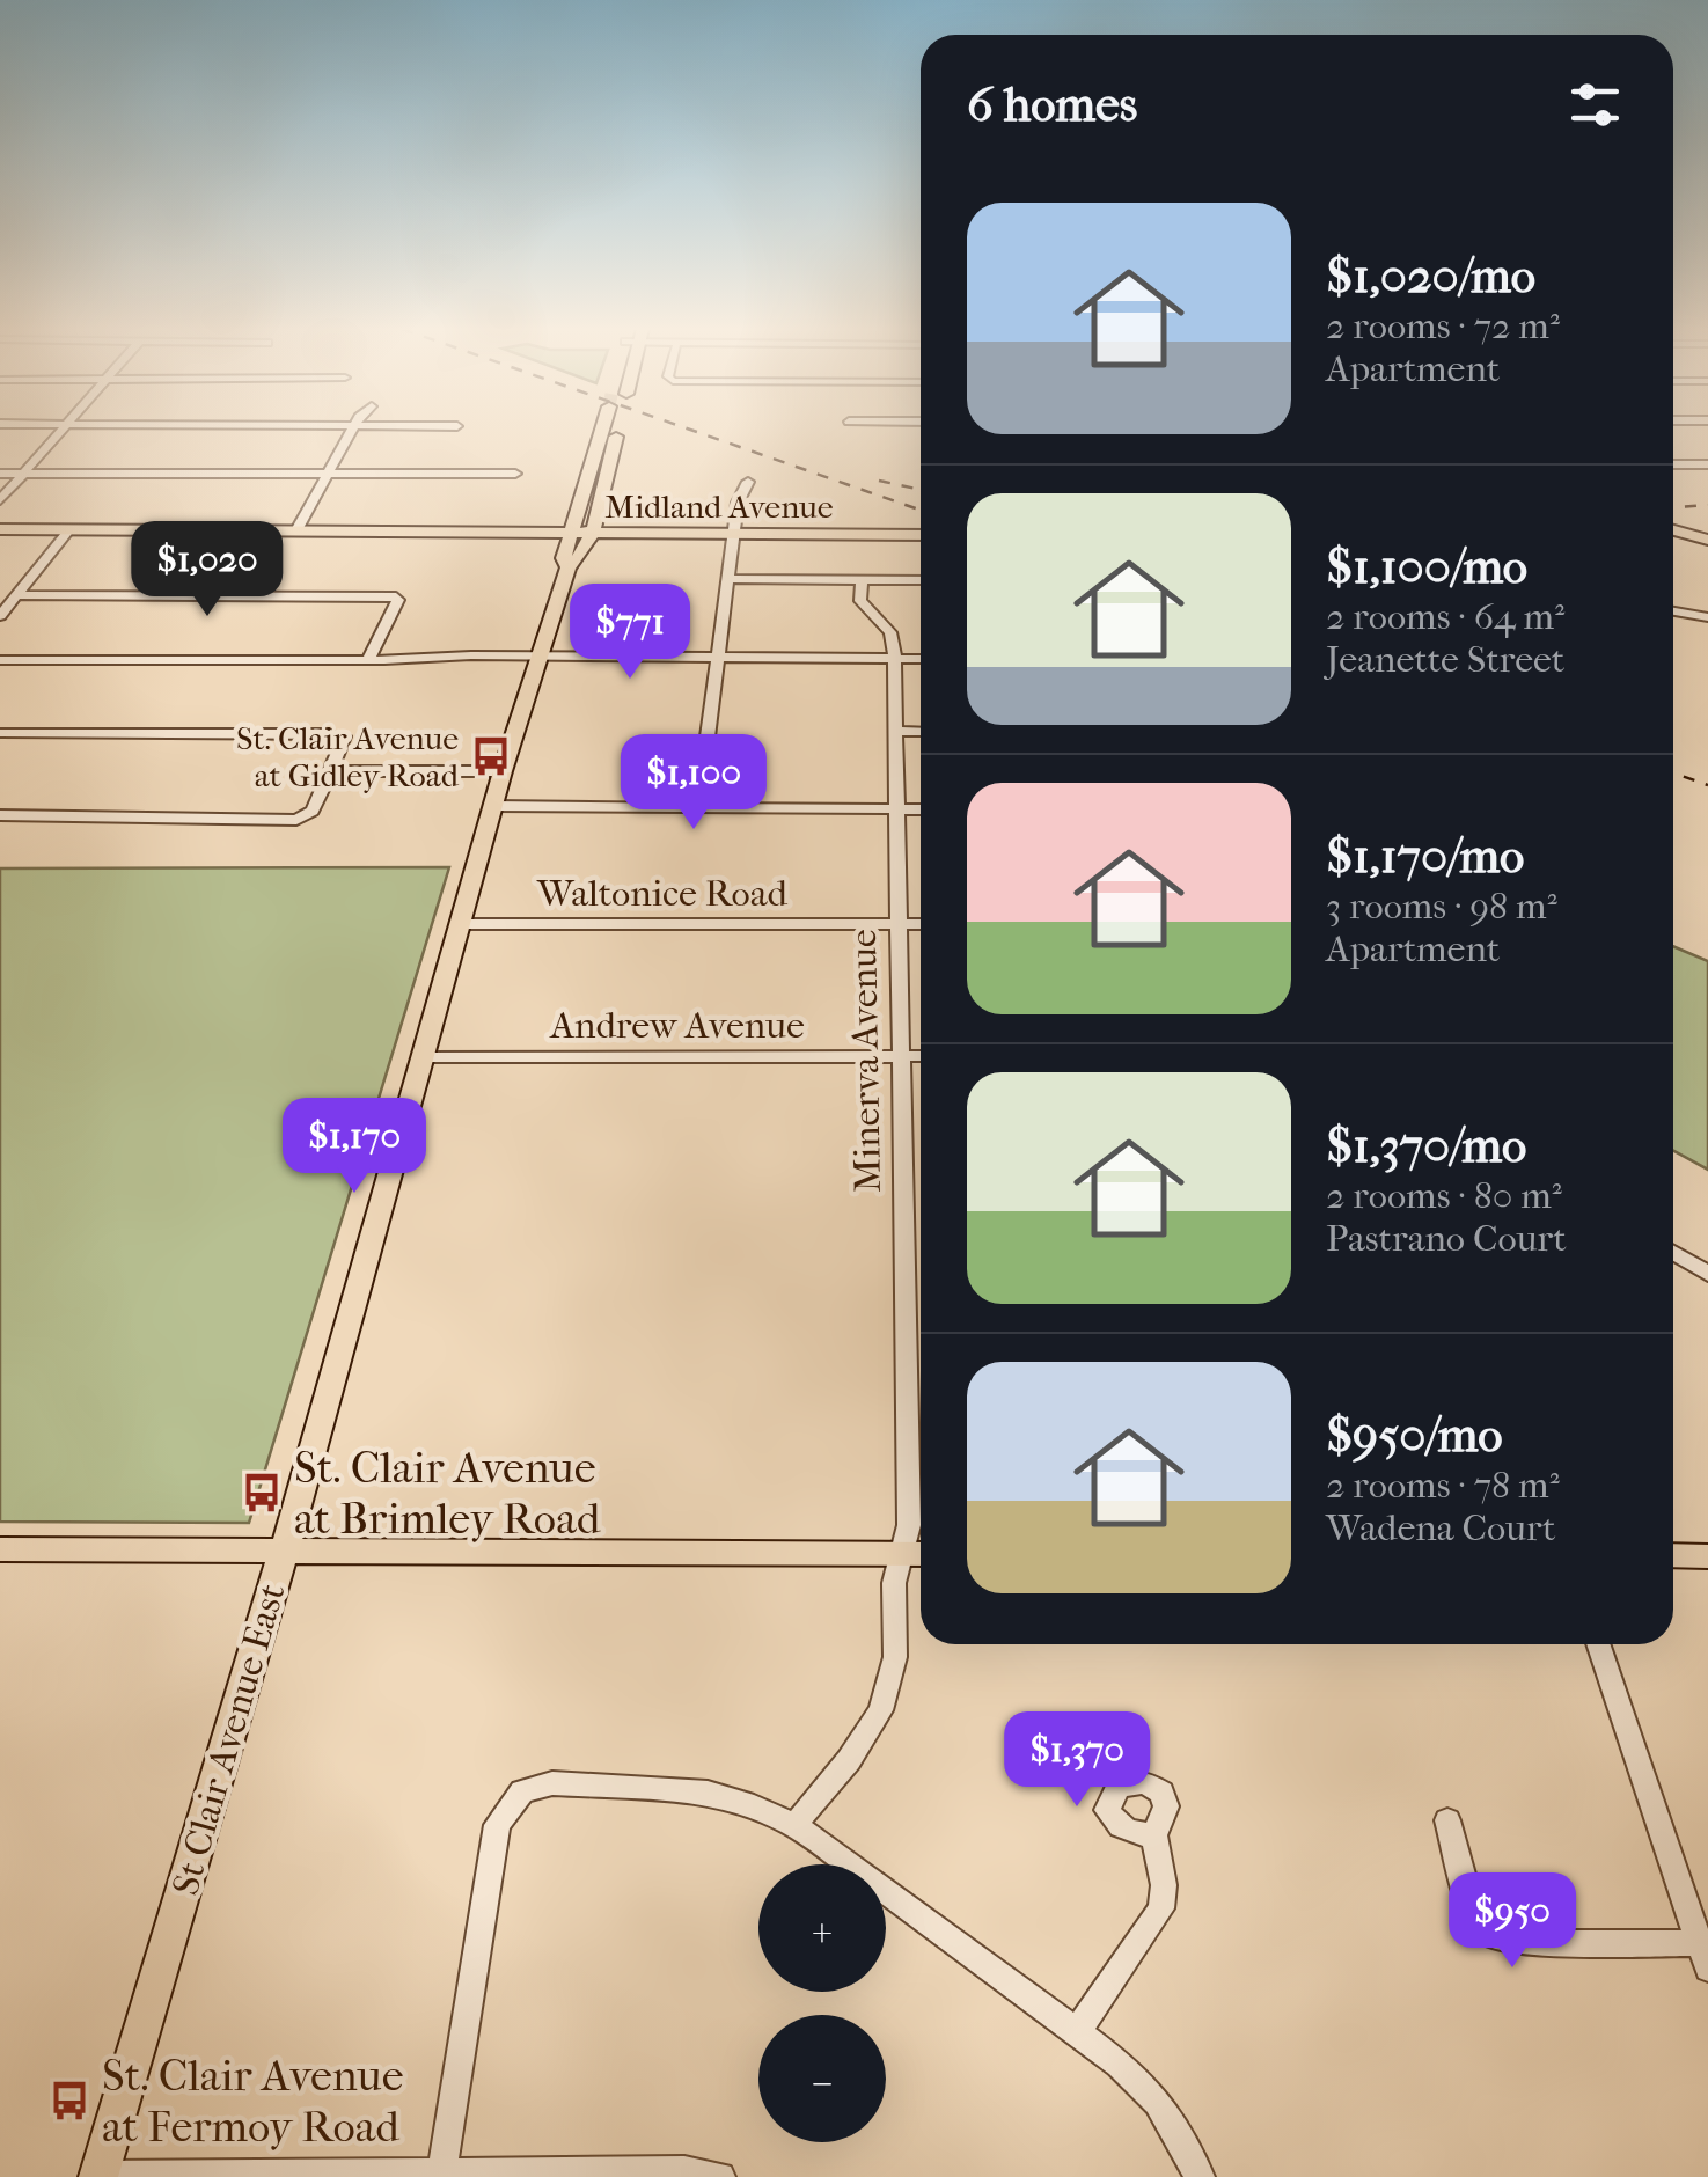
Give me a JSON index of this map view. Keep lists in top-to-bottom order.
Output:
{
  "streets": {
    "main road": ["Midland Avenue", "St Clair Avenue East"],
    "street": ["Waltonice Road", "Andrew Avenue", "Minerva Avenue"]
  },
  "crossings": [
    ["Midland Avenue", "St Clair Avenue East"],
    ["Waltonice Road", "Minerva Avenue"],
    ["Waltonice Road", "St Clair Avenue East"],
    ["Andrew Avenue", "Minerva Avenue"],
    ["Andrew Avenue", "St Clair Avenue East"]
  ],
  "places": {
    "bus stop": ["St. Clair Avenue at Gidley Road", "St. Clair Avenue at Brimley Road", "St. Clair Avenue at Fermoy Road"]
  },
  "page": {
    "heading": "6 homes",
    "list": [
      {
        "name": "$1,020/mo",
        "note": "2 rooms · 72 m² · Apartment"
      },
      {
        "name": "$1,100/mo",
        "note": "2 rooms · 64 m² · Jeanette Street"
      },
      {
        "name": "$1,170/mo",
        "note": "3 rooms · 98 m² · Apartment"
      },
      {
        "name": "$1,370/mo",
        "note": "2 rooms · 80 m² · Pastrano Court"
      },
      {
        "name": "$950/mo",
        "note": "2 rooms · 78 m² · Wadena Court"
      }
    ],
    "price": [
      "$1,020",
      "$771",
      "$1,100",
      "$1,170",
      "$1,370",
      "$950"
    ],
    "map_buttons": ["+", "−"]
  }
}
